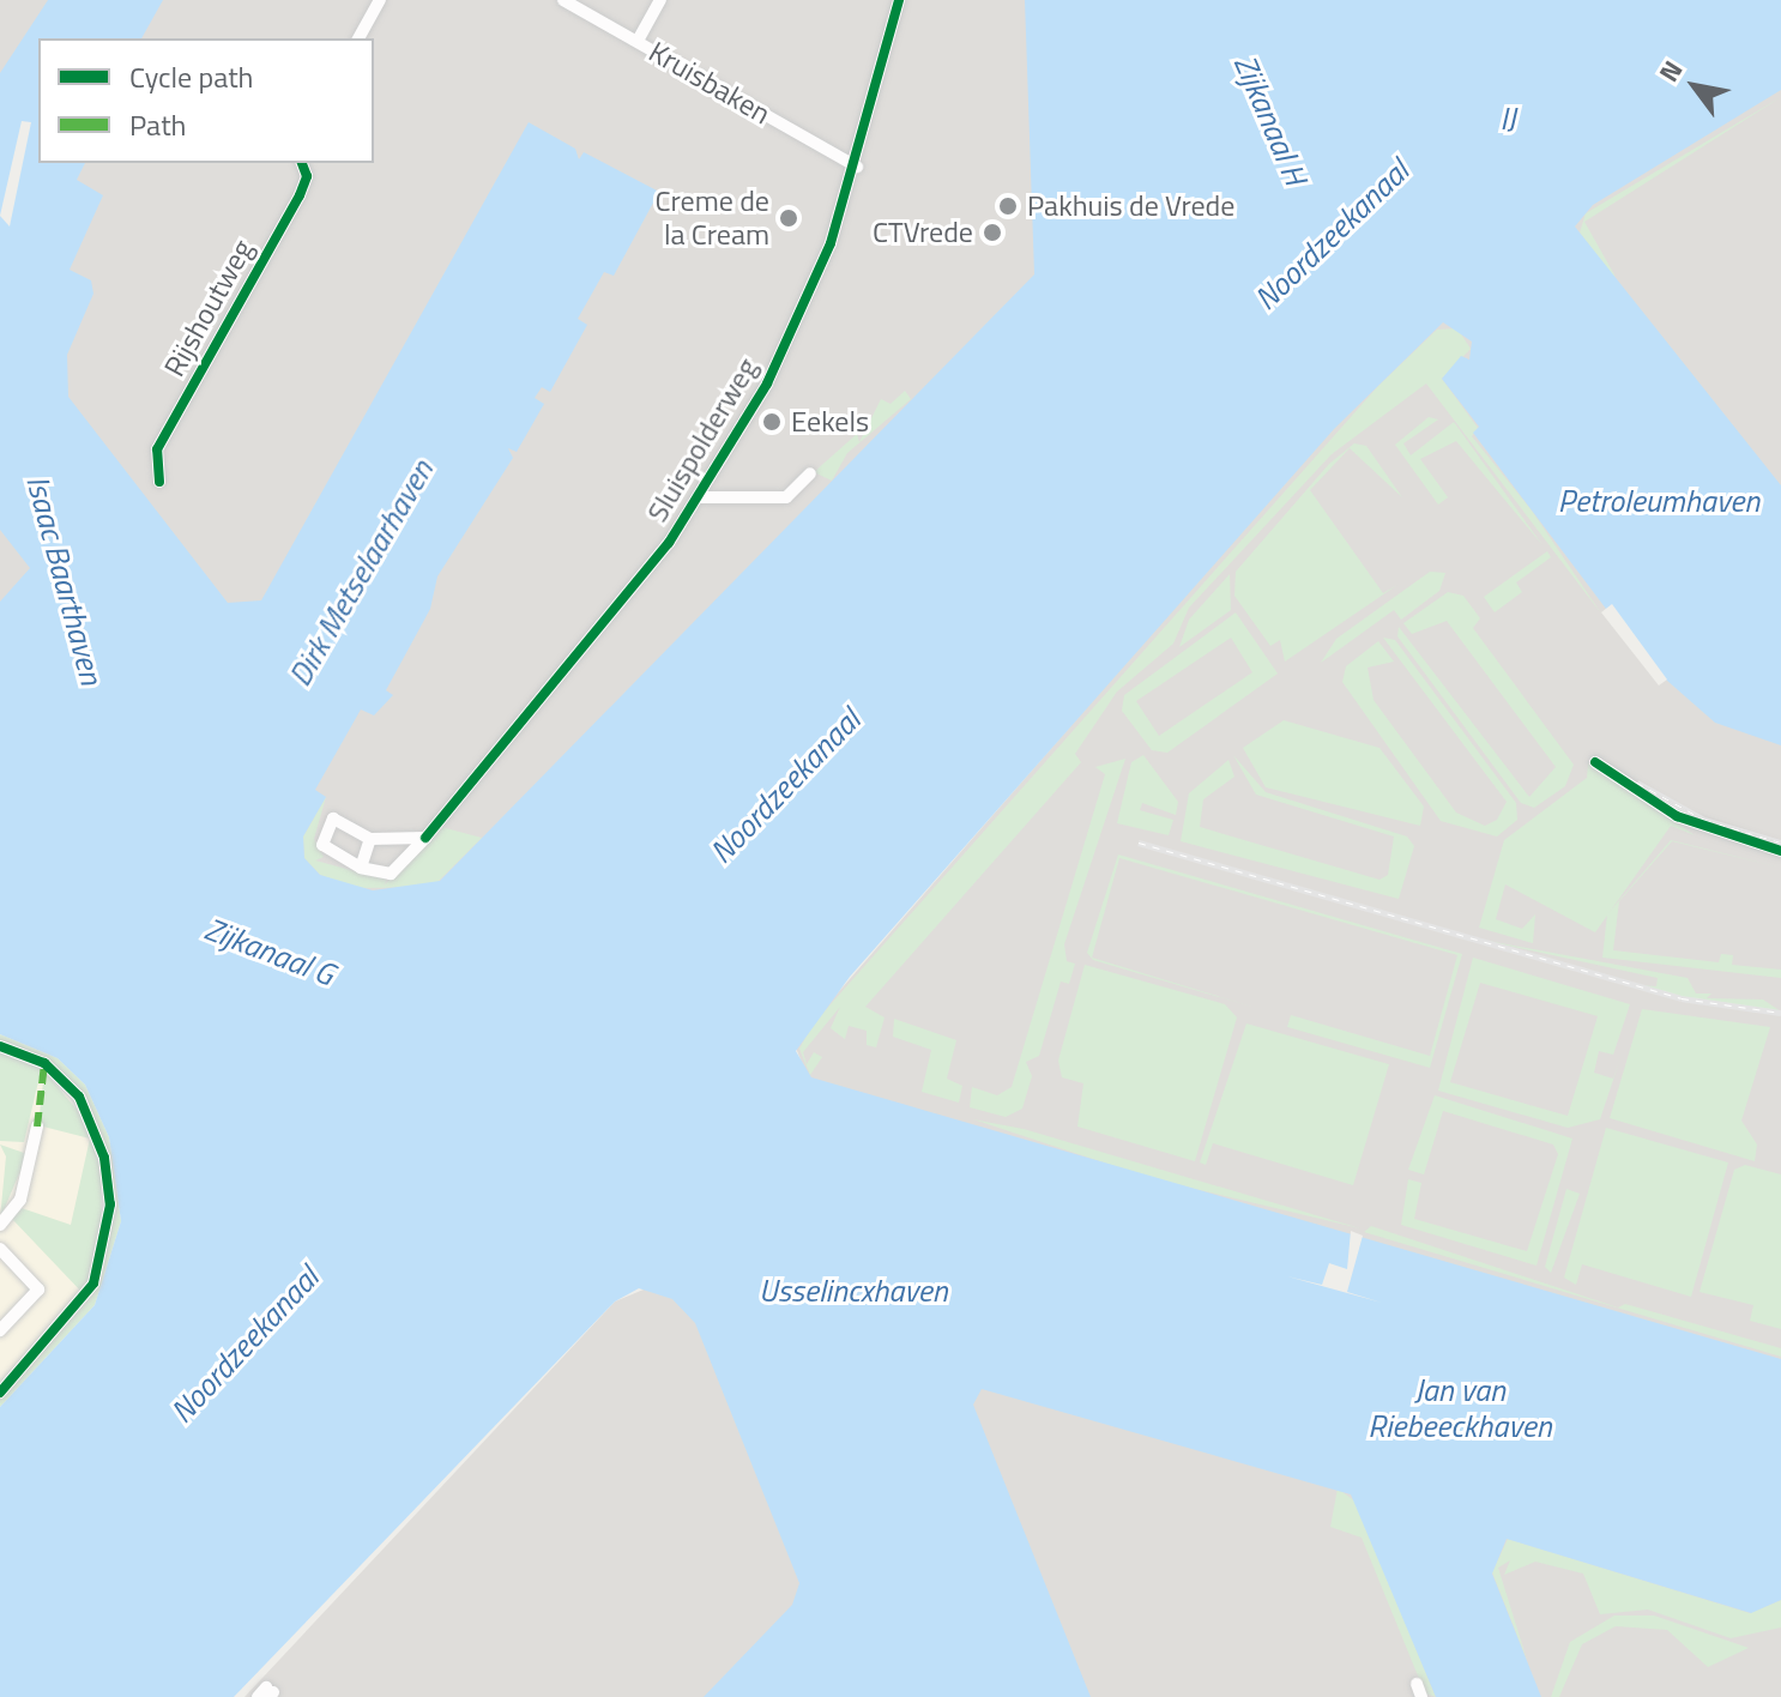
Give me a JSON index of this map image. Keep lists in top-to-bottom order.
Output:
{
  "streets": {
    "street": ["Kruisbaken", "Rijshoutweg", "Sluispolderweg"]
  },
  "crossings": [
    ["Kruisbaken", "Sluispolderweg"]
  ],
  "water": [
    "IJ",
    "Zijkanaal H",
    "Noordzeekanaal",
    "Petroleumhaven",
    "Dirk Metselaarhaven",
    "Isaac Baarthaven",
    "Zijkanaal G",
    "Usselincxhaven",
    "Jan van Riebeeckhaven"
  ],
  "places": [
    "Pakhuis de Vrede",
    "Creme de la Cream",
    "CTVrede",
    "Eekels"
  ],
  "legend": ["Cycle path", "Path"],
  "north": "top left"
}
